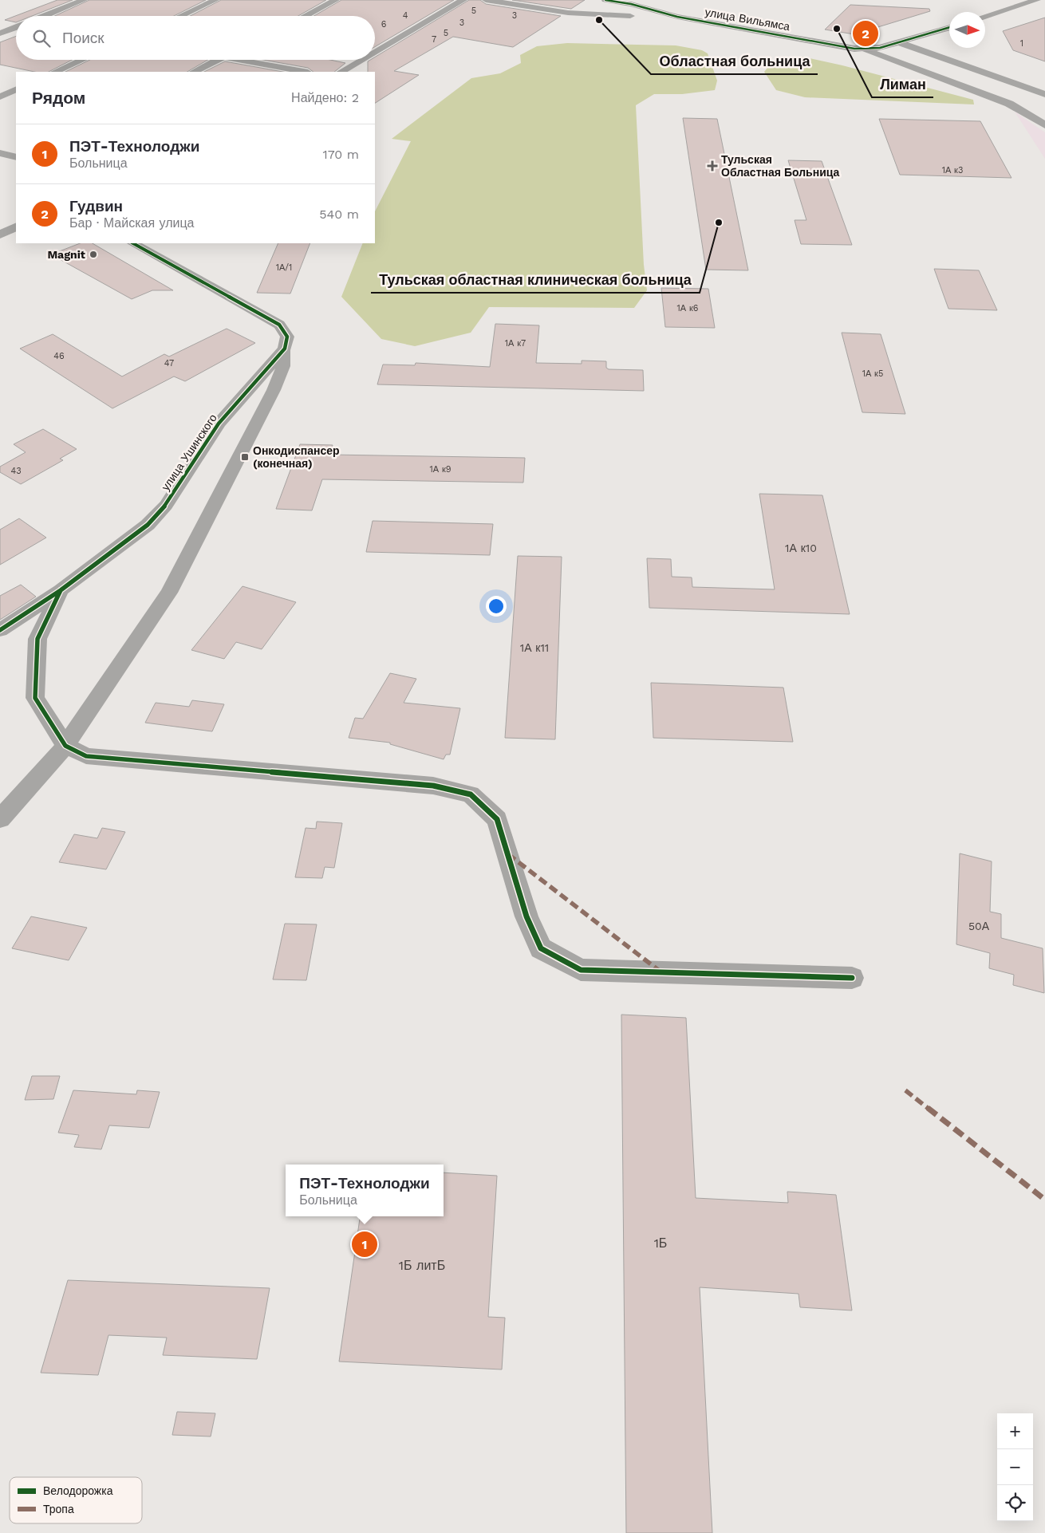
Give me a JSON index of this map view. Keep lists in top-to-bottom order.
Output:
{
  "streets": {
    "street": ["улица Вильямса", "улица Ушинского"]
  },
  "places": {
    "other": [
      "Областная больница",
      "Лиман",
      "Тульская областная клиническая больница",
      "Magnit"
    ],
    "health": ["Тульская Областная Больница"],
    "transit": ["Онкодиспансер (конечная)"]
  },
  "house_numbers": [
    "5",
    "4",
    "3",
    "3",
    "6",
    "5",
    "7",
    "1",
    "1А к3",
    "1А/1",
    "1А к6",
    "1А к7",
    "46",
    "47",
    "1А к5",
    "1А к9",
    "43",
    "1А к10",
    "1А к11",
    "50А",
    "1Б",
    "1Б литБ"
  ],
  "legend": ["Велодорожка", "Тропа"],
  "north": "right",
  "page": {
    "search": "Поиск",
    "pins": ["2", "1"],
    "heading": ["Рядом", "Найдено: 2"],
    "list": [
      {
        "mark": "1",
        "name": "ПЭТ-Технолоджи",
        "note": "Больница",
        "value": "170 m"
      },
      {
        "mark": "2",
        "name": "Гудвин",
        "note": "Бар · Майская улица",
        "value": "540 m"
      }
    ],
    "popup": ["ПЭТ-Технолоджи", "Больница"],
    "map_buttons": ["+", "−"]
  }
}
